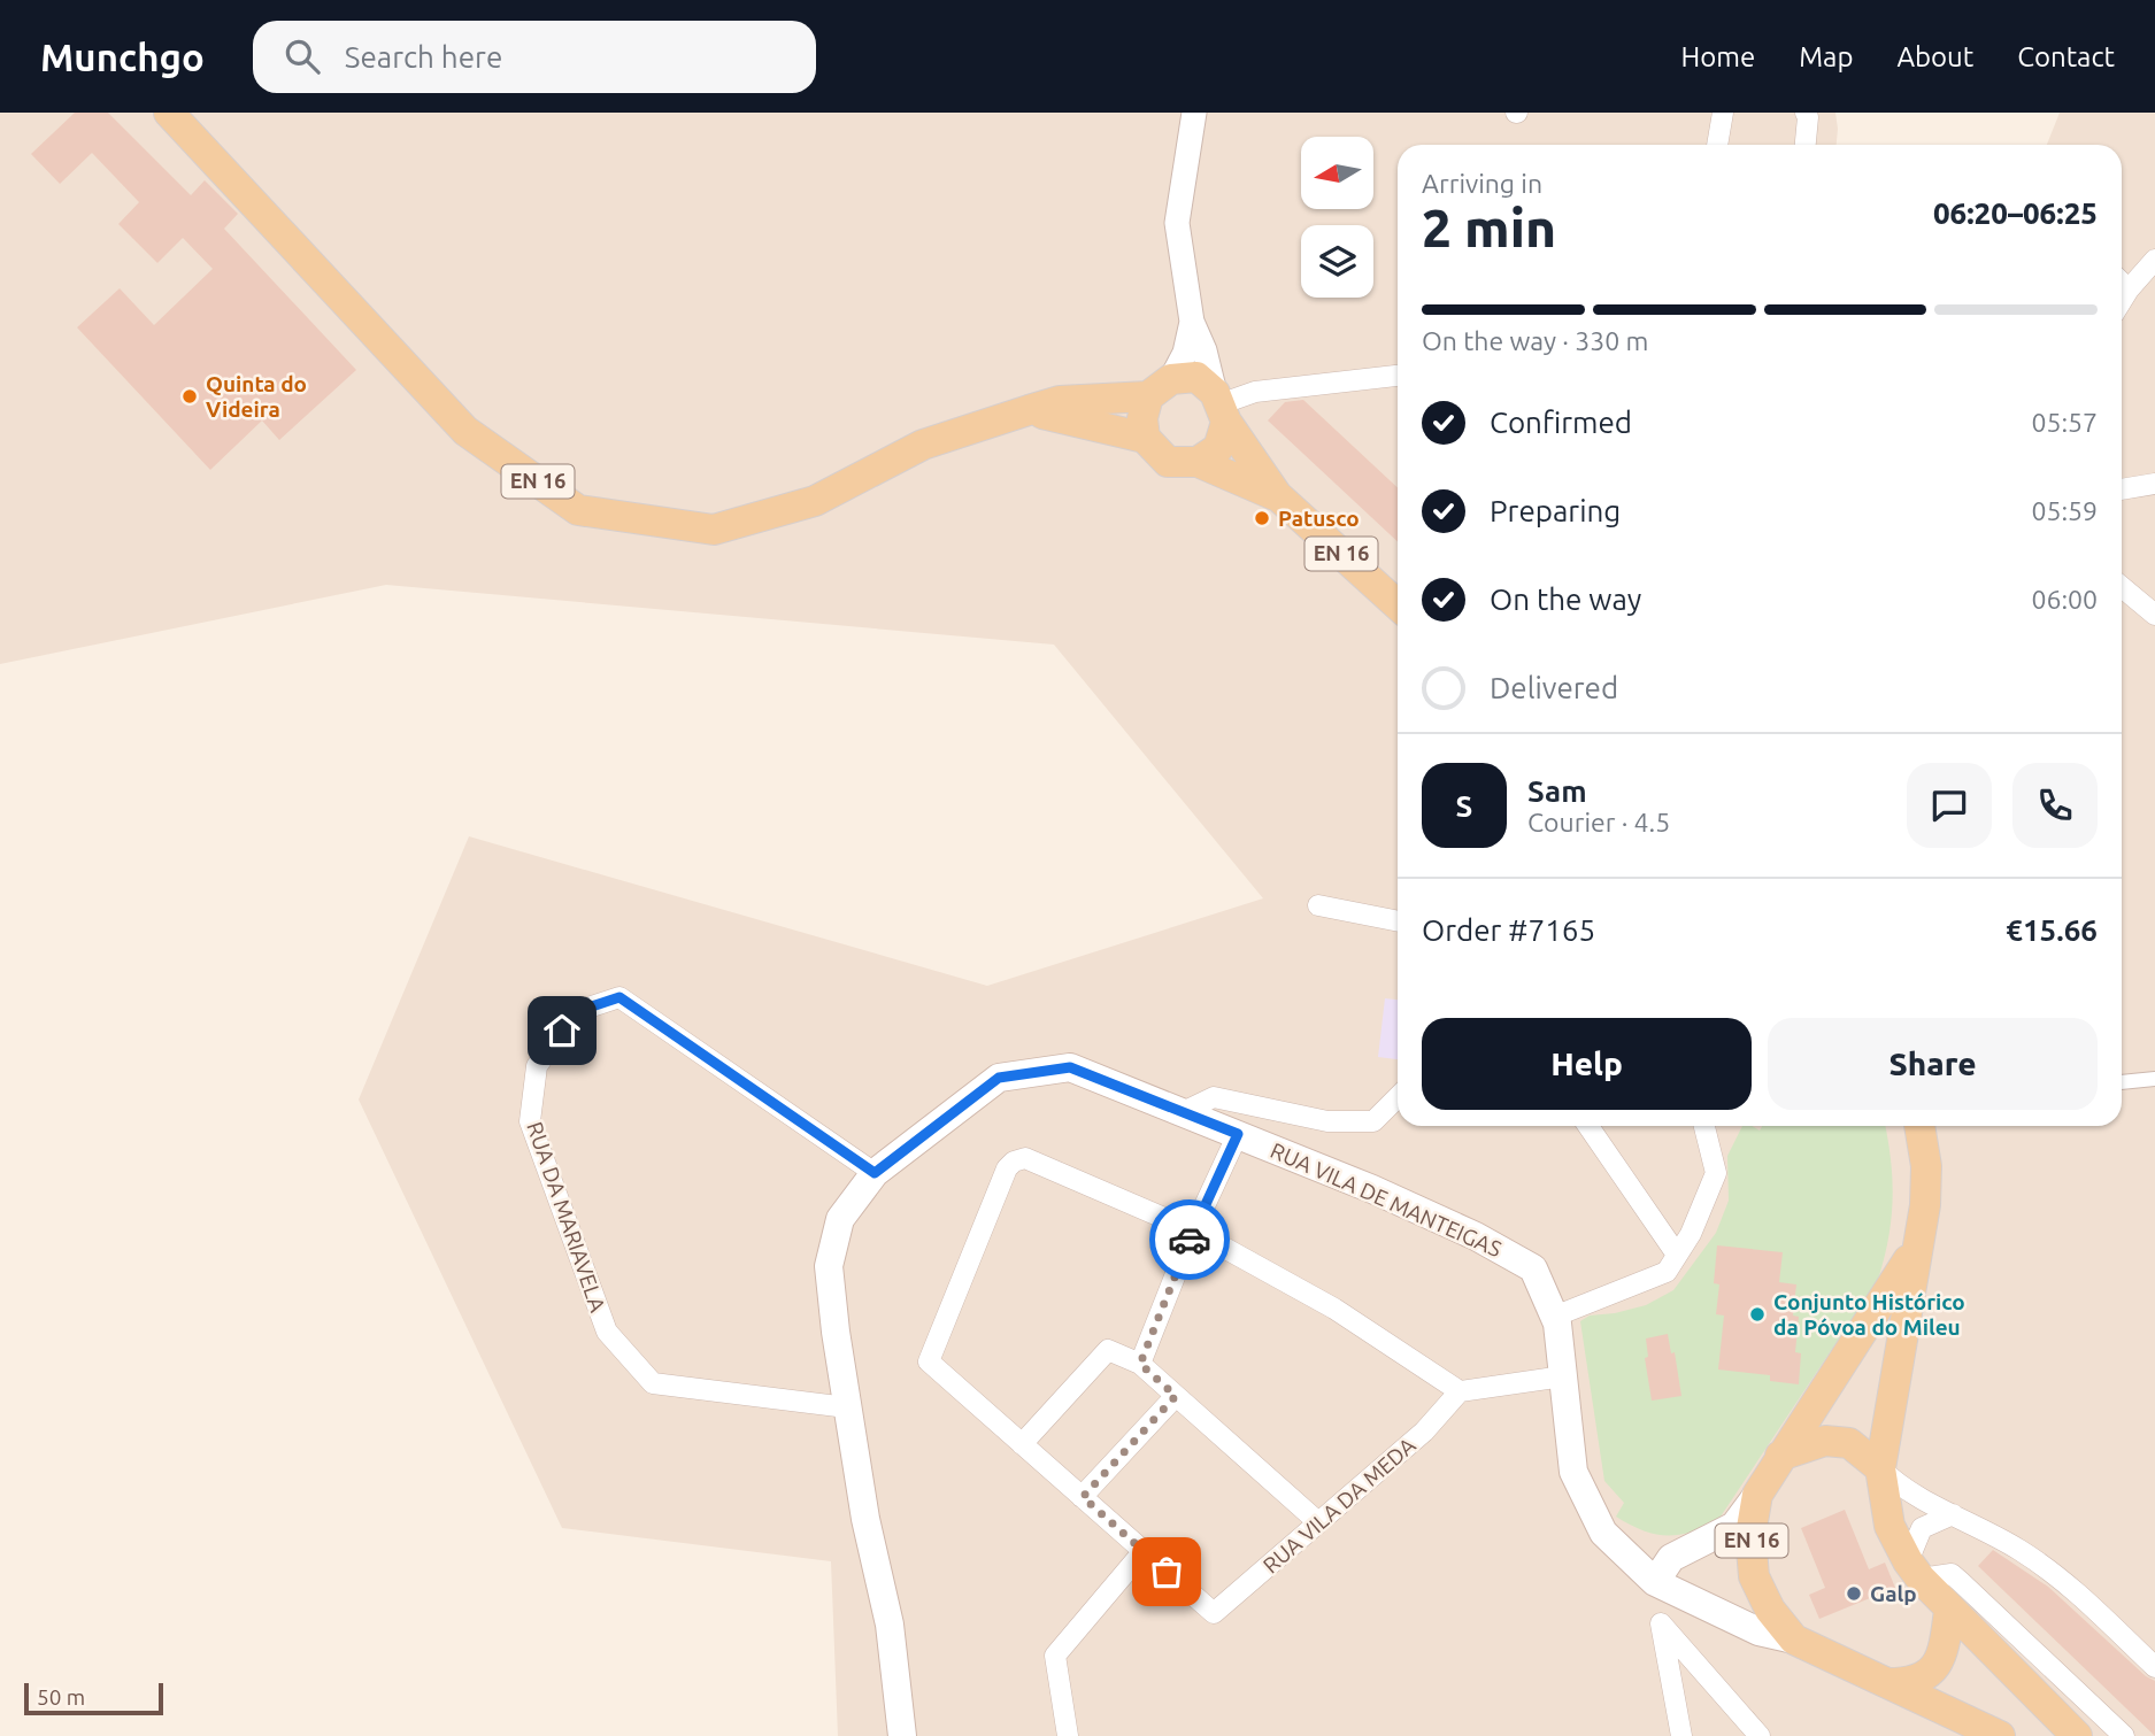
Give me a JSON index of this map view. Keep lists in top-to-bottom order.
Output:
{
  "streets": {
    "main road": ["EN 16", "RUA VILA DE MANTEIGAS"],
    "street": ["RUA DA MARIAVELA", "RUA VILA DA MEDA"]
  },
  "crossings": [
    ["EN 16", "RUA VILA DE MANTEIGAS"],
    ["RUA VILA DE MANTEIGAS", "RUA DA MARIAVELA"]
  ],
  "places": [
    "Quinta do Videira",
    "Patusco",
    "Conjunto Histórico da Póvoa do Mileu",
    "Galp"
  ],
  "scale_bar": "50 m",
  "north": "left",
  "page": {
    "header": "Munchgo",
    "search": "Search here",
    "nav": [
      "Home",
      "Map",
      "About",
      "Contact"
    ],
    "heading": ["2 min", "Arriving in", "06:20–06:25"],
    "panel": [
      "Sam",
      "Courier · 4.5",
      "Order #7165",
      "€15.66"
    ],
    "bar": "On the way · 330 m",
    "list": [
      ["Confirmed", "05:57"],
      ["Preparing", "05:59"],
      ["On the way", "06:00"],
      "Delivered"
    ],
    "round": "S",
    "buttons": ["Help", "Share"],
    "scale": "50 m"
  }
}
